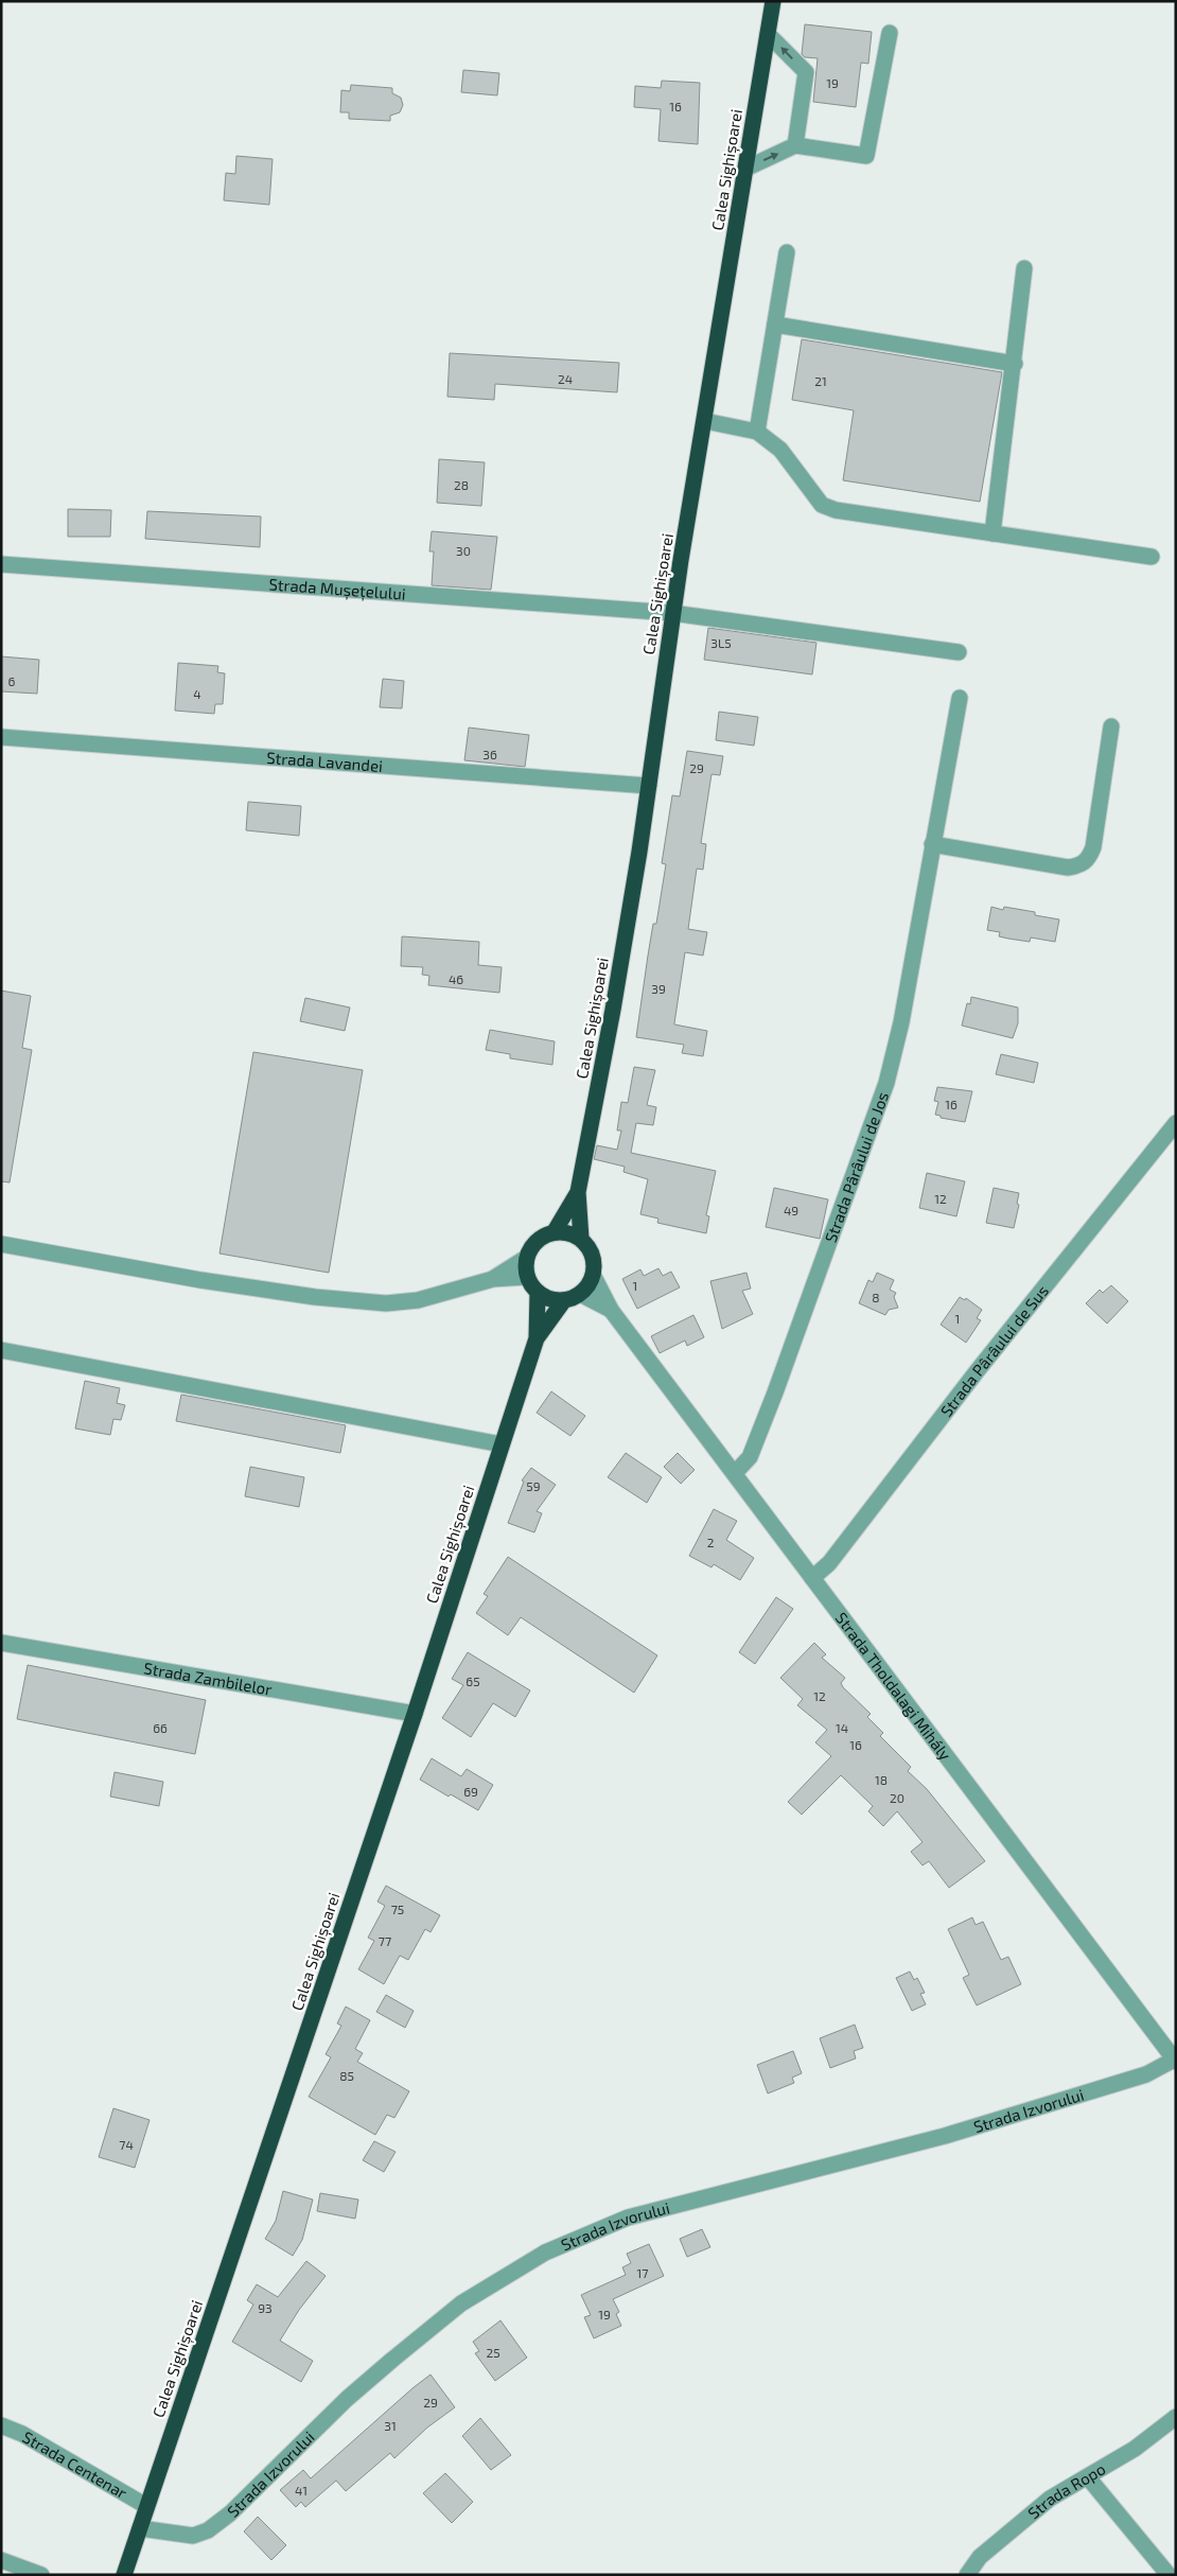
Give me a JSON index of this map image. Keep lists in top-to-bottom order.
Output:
{
  "streets": {
    "highway": ["Calea Sighișoarei"],
    "street": [
      "Strada Mușețelului",
      "Strada Lavandei",
      "Strada Pârâului de Jos",
      "Strada Pârâului de Sus",
      "Strada Zambilelor",
      "Strada Tholdalagi Mihály",
      "Strada Izvorului",
      "Strada Centenar",
      "Strada Ropo"
    ]
  },
  "crossings": [
    ["Calea Sighișoarei", "Strada Mușețelului"],
    ["Calea Sighișoarei", "Strada Lavandei"],
    ["Calea Sighișoarei", "Strada Zambilelor"],
    ["Calea Sighișoarei", "Strada Tholdalagi Mihály"],
    ["Calea Sighișoarei", "Strada Izvorului"],
    ["Calea Sighișoarei", "Strada Centenar"],
    ["Strada Pârâului de Jos", "Strada Tholdalagi Mihály"],
    ["Strada Pârâului de Sus", "Strada Tholdalagi Mihály"],
    ["Strada Tholdalagi Mihály", "Strada Izvorului"]
  ],
  "house_numbers": [
    "19",
    "16",
    "24",
    "21",
    "28",
    "30",
    "3L5",
    "6",
    "4",
    "36",
    "29",
    "46",
    "39",
    "16",
    "12",
    "49",
    "1",
    "8",
    "1",
    "59",
    "2",
    "65",
    "12",
    "66",
    "14",
    "16",
    "18",
    "69",
    "20",
    "75",
    "77",
    "85",
    "74",
    "17",
    "93",
    "19",
    "25",
    "29",
    "31",
    "41"
  ]
}
